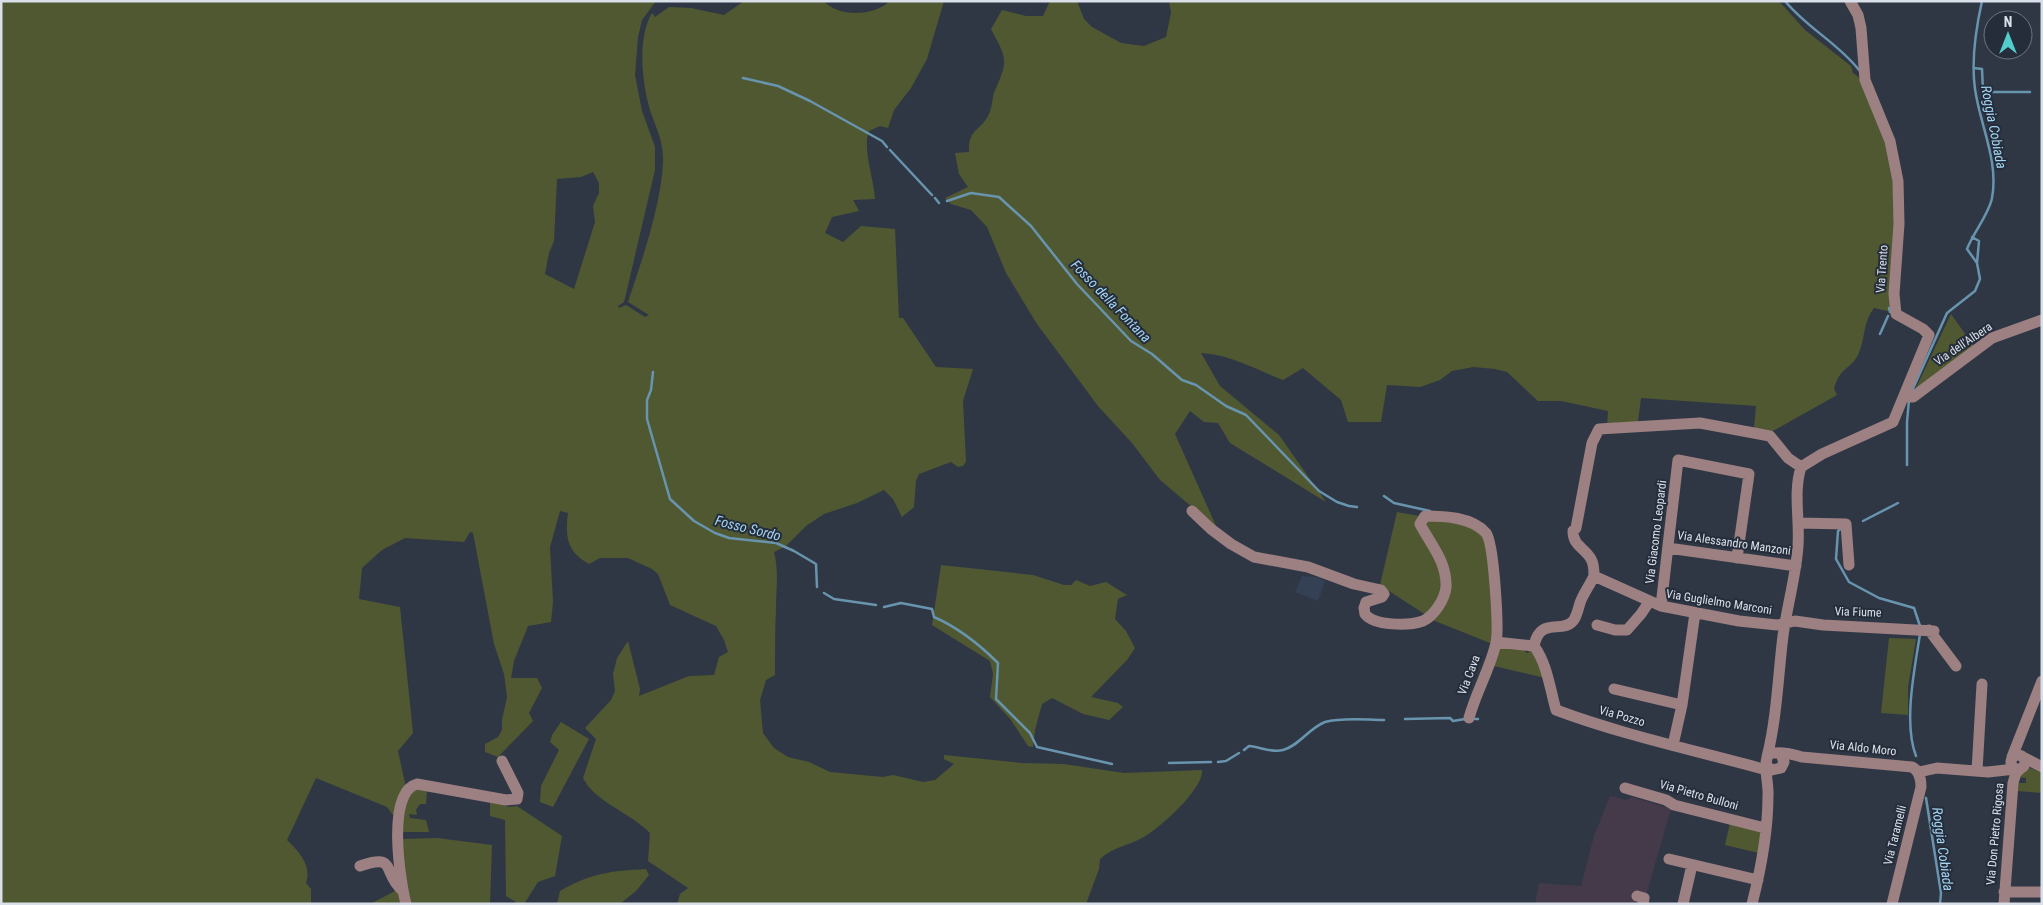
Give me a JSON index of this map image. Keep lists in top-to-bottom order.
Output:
{
  "streets": {
    "street": [
      "Via Trento",
      "Via dell'Albera",
      "Via Giacomo Leopardi",
      "Via Alessandro Manzoni",
      "Via Guglielmo Marconi",
      "Via Fiume",
      "Via Cava",
      "Via Pozzo",
      "Via Aldo Moro",
      "Via Pietro Bulloni",
      "Via Don Pietro Rigosa",
      "Via Taramelli"
    ]
  },
  "crossings": [
    ["Via Trento", "Via dell'Albera"],
    ["Via Giacomo Leopardi", "Via Alessandro Manzoni"],
    ["Via Giacomo Leopardi", "Via Guglielmo Marconi"],
    ["Via Guglielmo Marconi", "Via Fiume"],
    ["Via Pozzo", "Via Aldo Moro"],
    ["Via Aldo Moro", "Via Don Pietro Rigosa"],
    ["Via Aldo Moro", "Via Taramelli"],
    ["Via Don Pietro Rigosa", "Via Taramelli"]
  ],
  "water": ["Roggia Cobiada", "Fosso della Fontana", "Fosso Sordo"],
  "north": "top"
}
